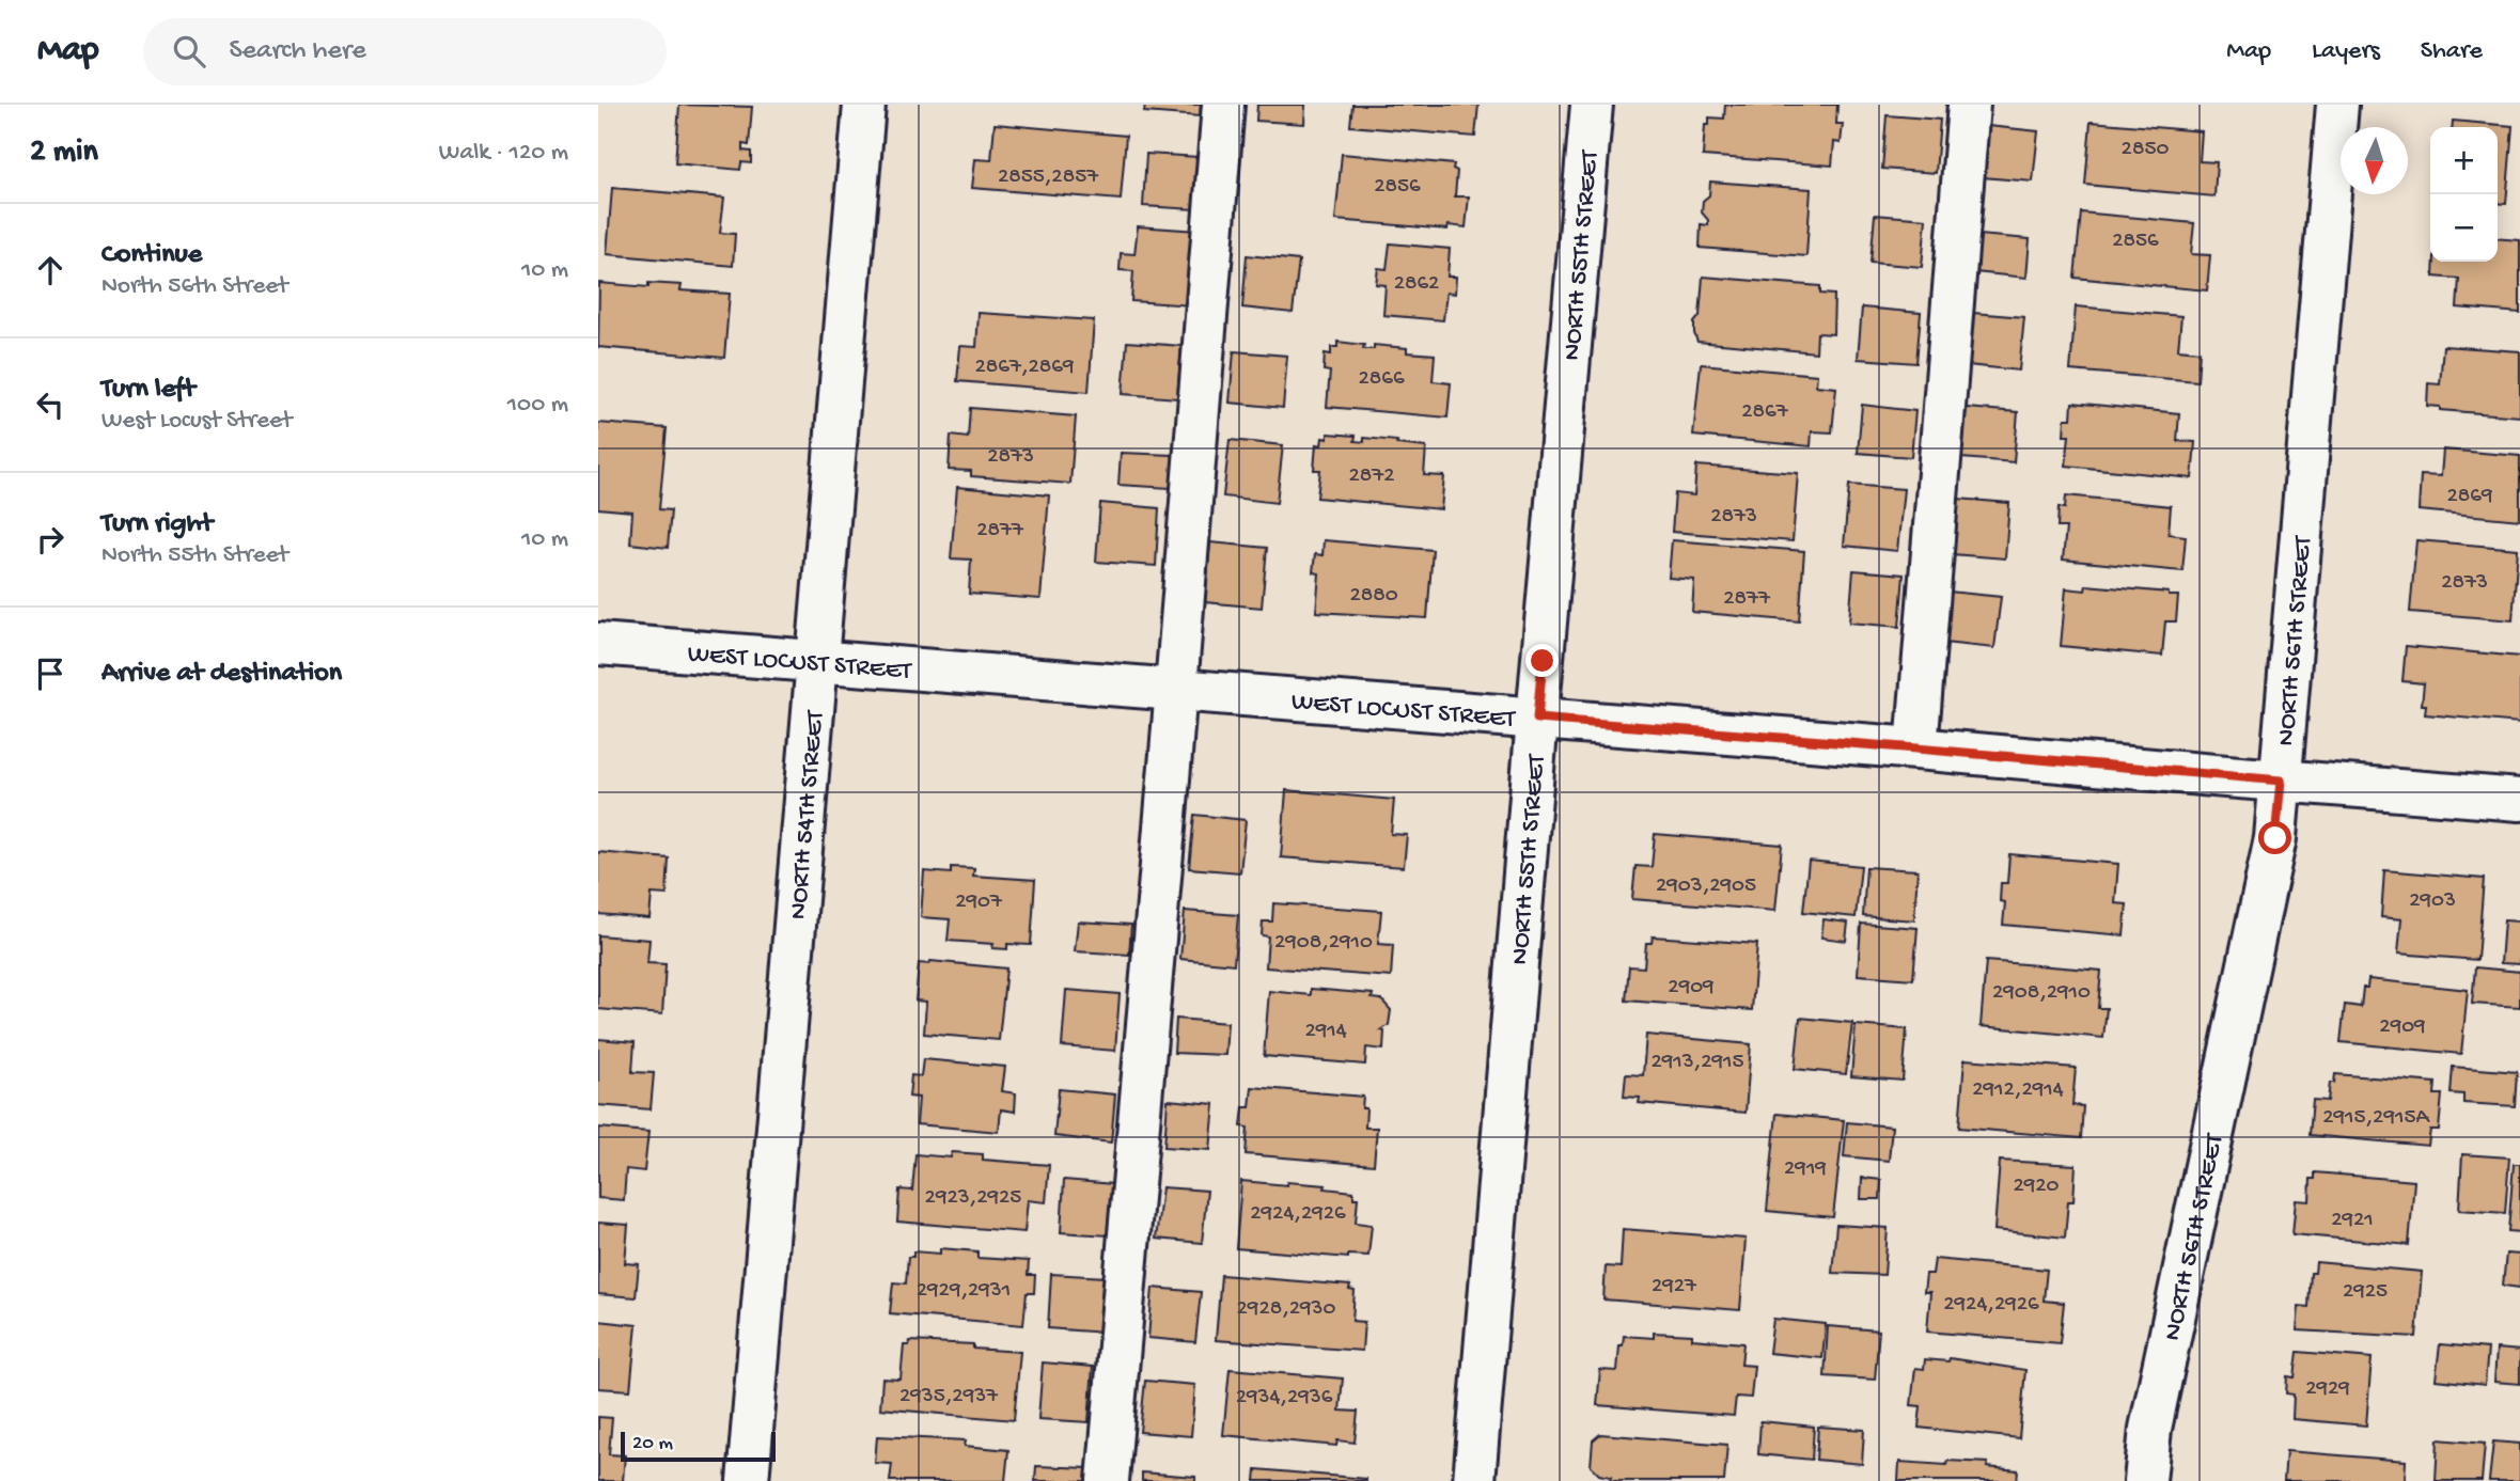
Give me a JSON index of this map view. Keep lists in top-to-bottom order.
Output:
{
  "streets": {
    "street": [
      "NORTH 55TH STREET",
      "NORTH 56TH STREET",
      "WEST LOCUST STREET",
      "NORTH 54TH STREET"
    ]
  },
  "crossings": [
    ["NORTH 55TH STREET", "WEST LOCUST STREET"],
    ["NORTH 56TH STREET", "WEST LOCUST STREET"],
    ["WEST LOCUST STREET", "NORTH 54TH STREET"]
  ],
  "house_numbers": [
    "2850",
    "2855,2857",
    "2856",
    "2856",
    "2862",
    "2867,2869",
    "2866",
    "2867",
    "2873",
    "2872",
    "2869",
    "2873",
    "2877",
    "2873",
    "2880",
    "2877",
    "2903,2905",
    "2903",
    "2907",
    "2908,2910",
    "2909",
    "2908,2910",
    "2909",
    "2914",
    "2913,2915",
    "2912,2914",
    "2915,2915A",
    "2919",
    "2920",
    "2923,2925",
    "2924,2926",
    "2921",
    "2927",
    "2929,2931",
    "2925",
    "2924,2926",
    "2928,2930",
    "2929",
    "2935,2937",
    "2934,2936"
  ],
  "scale_bar": "20 m",
  "north": "bottom",
  "page": {
    "header": "Map",
    "search": "Search here",
    "nav": ["Map", "Layers", "Share"],
    "heading": ["2 min", "Walk · 120 m"],
    "map_buttons": ["+", "−"],
    "list": [
      ["Continue", "North 56th Street", "10 m"],
      ["Turn left", "West Locust Street", "100 m"],
      ["Turn right", "North 55th Street", "10 m"],
      "Arrive at destination"
    ],
    "scale": "20 m"
  }
}
